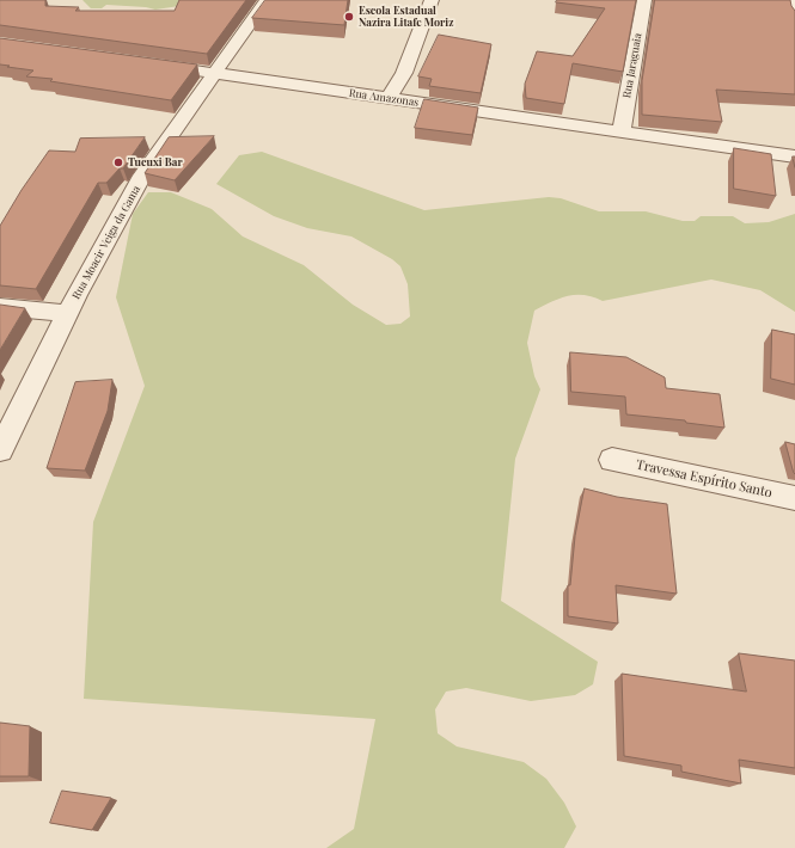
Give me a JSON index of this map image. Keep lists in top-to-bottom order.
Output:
{
  "streets": {
    "street": [
      "Rua Jaraguaia",
      "Rua Amazonas",
      "Rua Moacir Veiga da Gama",
      "Travessa Espírito Santo"
    ]
  },
  "crossings": [
    ["Rua Jaraguaia", "Rua Amazonas"],
    ["Rua Amazonas", "Rua Moacir Veiga da Gama"]
  ],
  "places": ["Escola Estadual Nazira Litafe Moriz", "Tucuxi Bar"]
}
